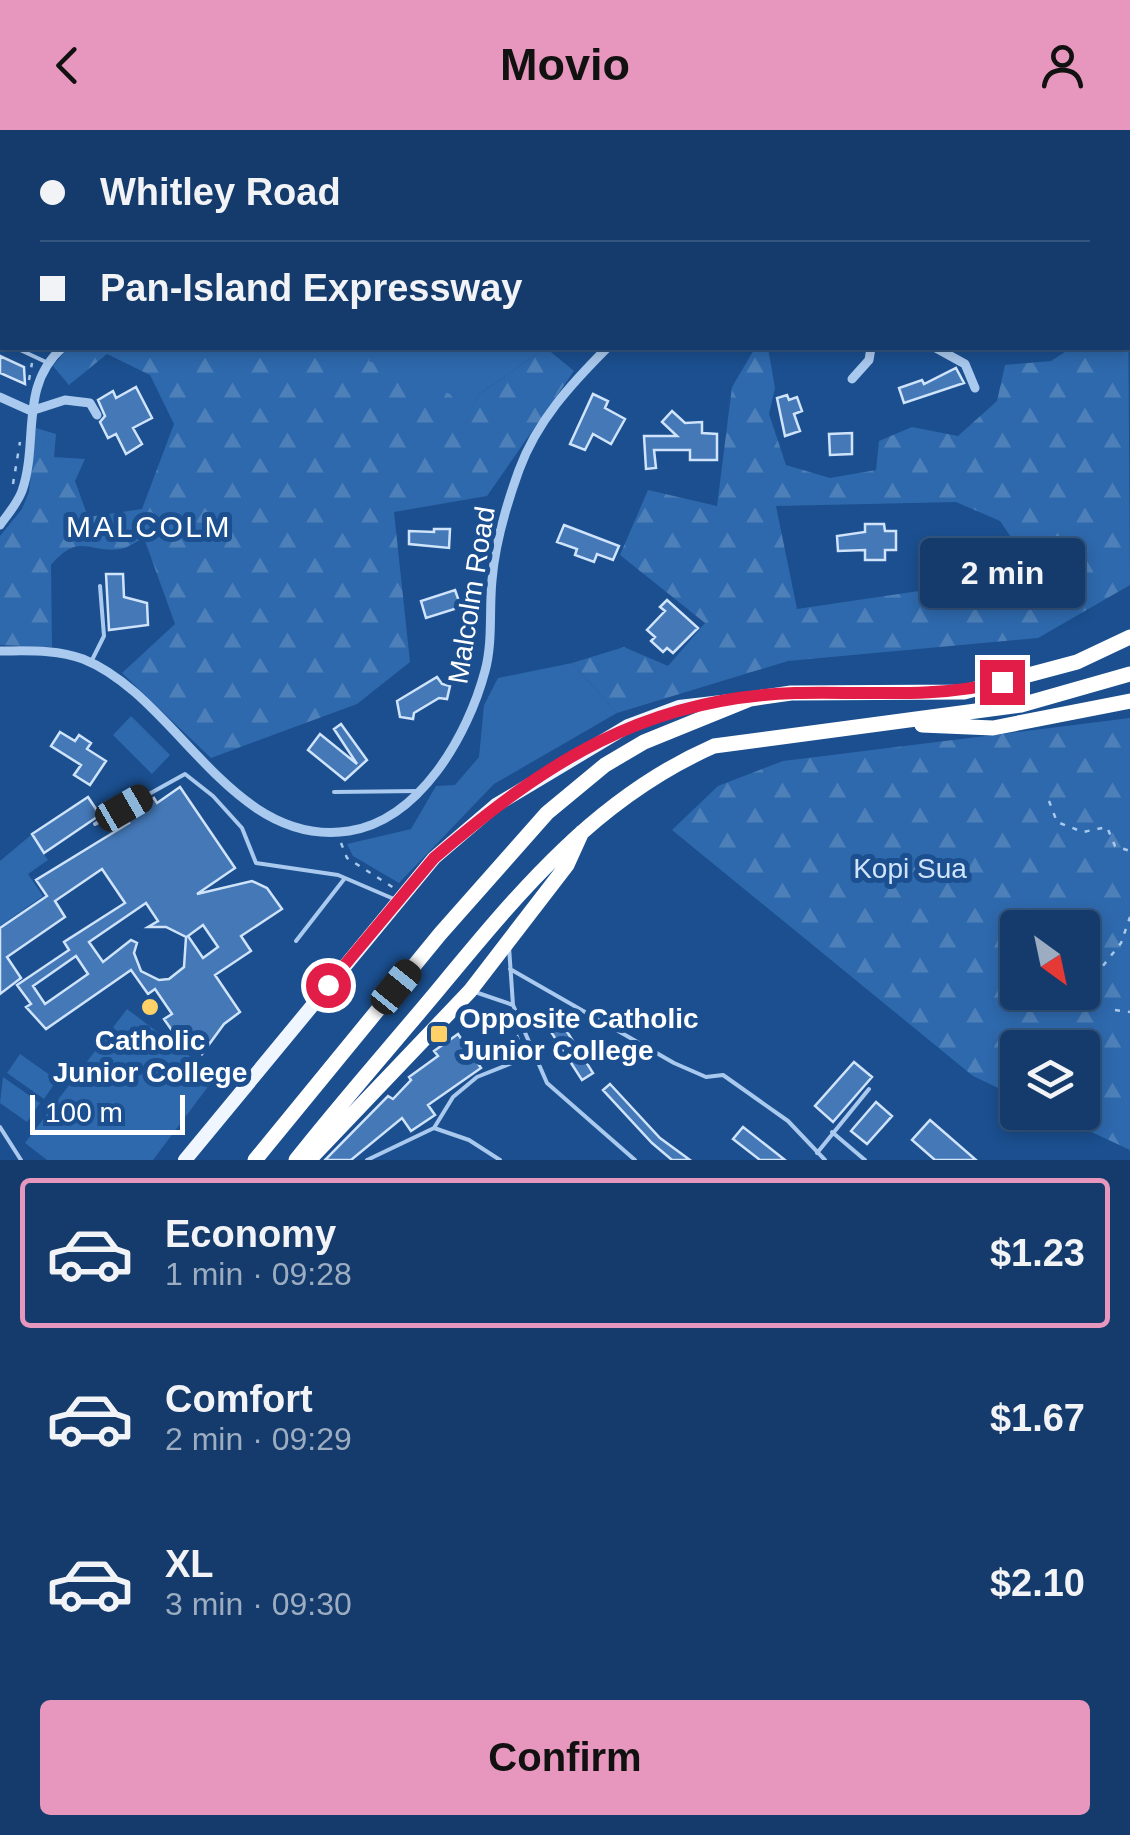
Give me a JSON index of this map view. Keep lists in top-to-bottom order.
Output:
{
  "streets": {
    "street": ["Malcolm Road"]
  },
  "districts": ["MALCOLM"],
  "parks": ["Kopi Sua"],
  "places": {
    "other": ["Catholic Junior College"],
    "transit": ["Opposite Catholic Junior College"]
  },
  "scale_bar": "100 m",
  "north": "bottom right",
  "page": {
    "header": "Movio",
    "banner": ["Whitley Road", "Pan-Island Expressway"],
    "bubble": "2 min",
    "scale": "100 m",
    "list": [
      {
        "name": "Economy",
        "note": "1 min · 09:28",
        "value": "$1.23"
      },
      {
        "name": "Comfort",
        "note": "2 min · 09:29",
        "value": "$1.67"
      },
      {
        "name": "XL",
        "note": "3 min · 09:30",
        "value": "$2.10"
      }
    ],
    "buttons": "Confirm"
  }
}
